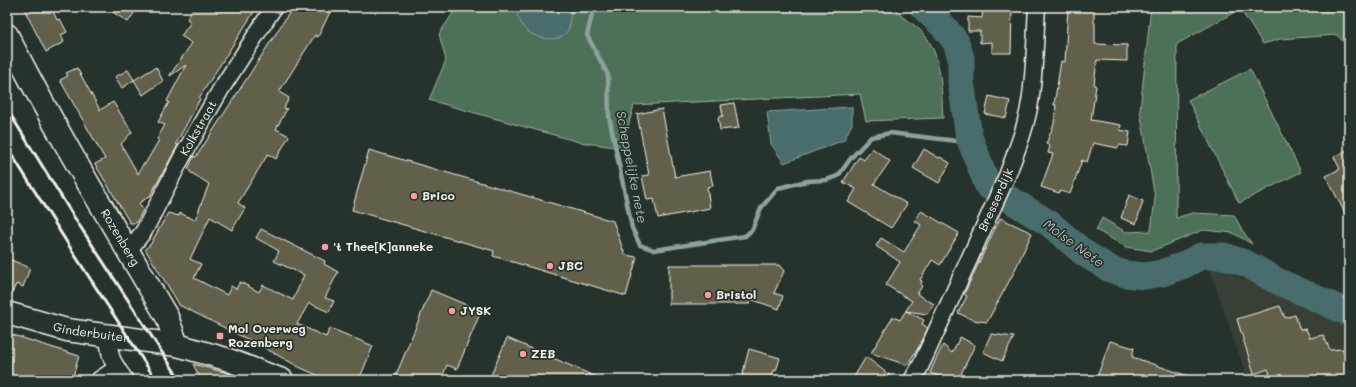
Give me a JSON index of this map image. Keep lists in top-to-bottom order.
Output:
{
  "streets": {
    "street": [
      "Kolkstraat",
      "Bresserdijk",
      "Rozenberg",
      "Ginderbuiten"
    ]
  },
  "crossings": [
    ["Kolkstraat", "Rozenberg"],
    ["Rozenberg", "Ginderbuiten"]
  ],
  "water": ["Scheppelijke nete", "Molse Nete"],
  "places": {
    "other": [
      "Brico",
      "'t Thee[K]anneke",
      "JBC",
      "Bristol",
      "JYSK",
      "ZEB"
    ],
    "transit": ["Mol Overweg Rozenberg"]
  }
}
